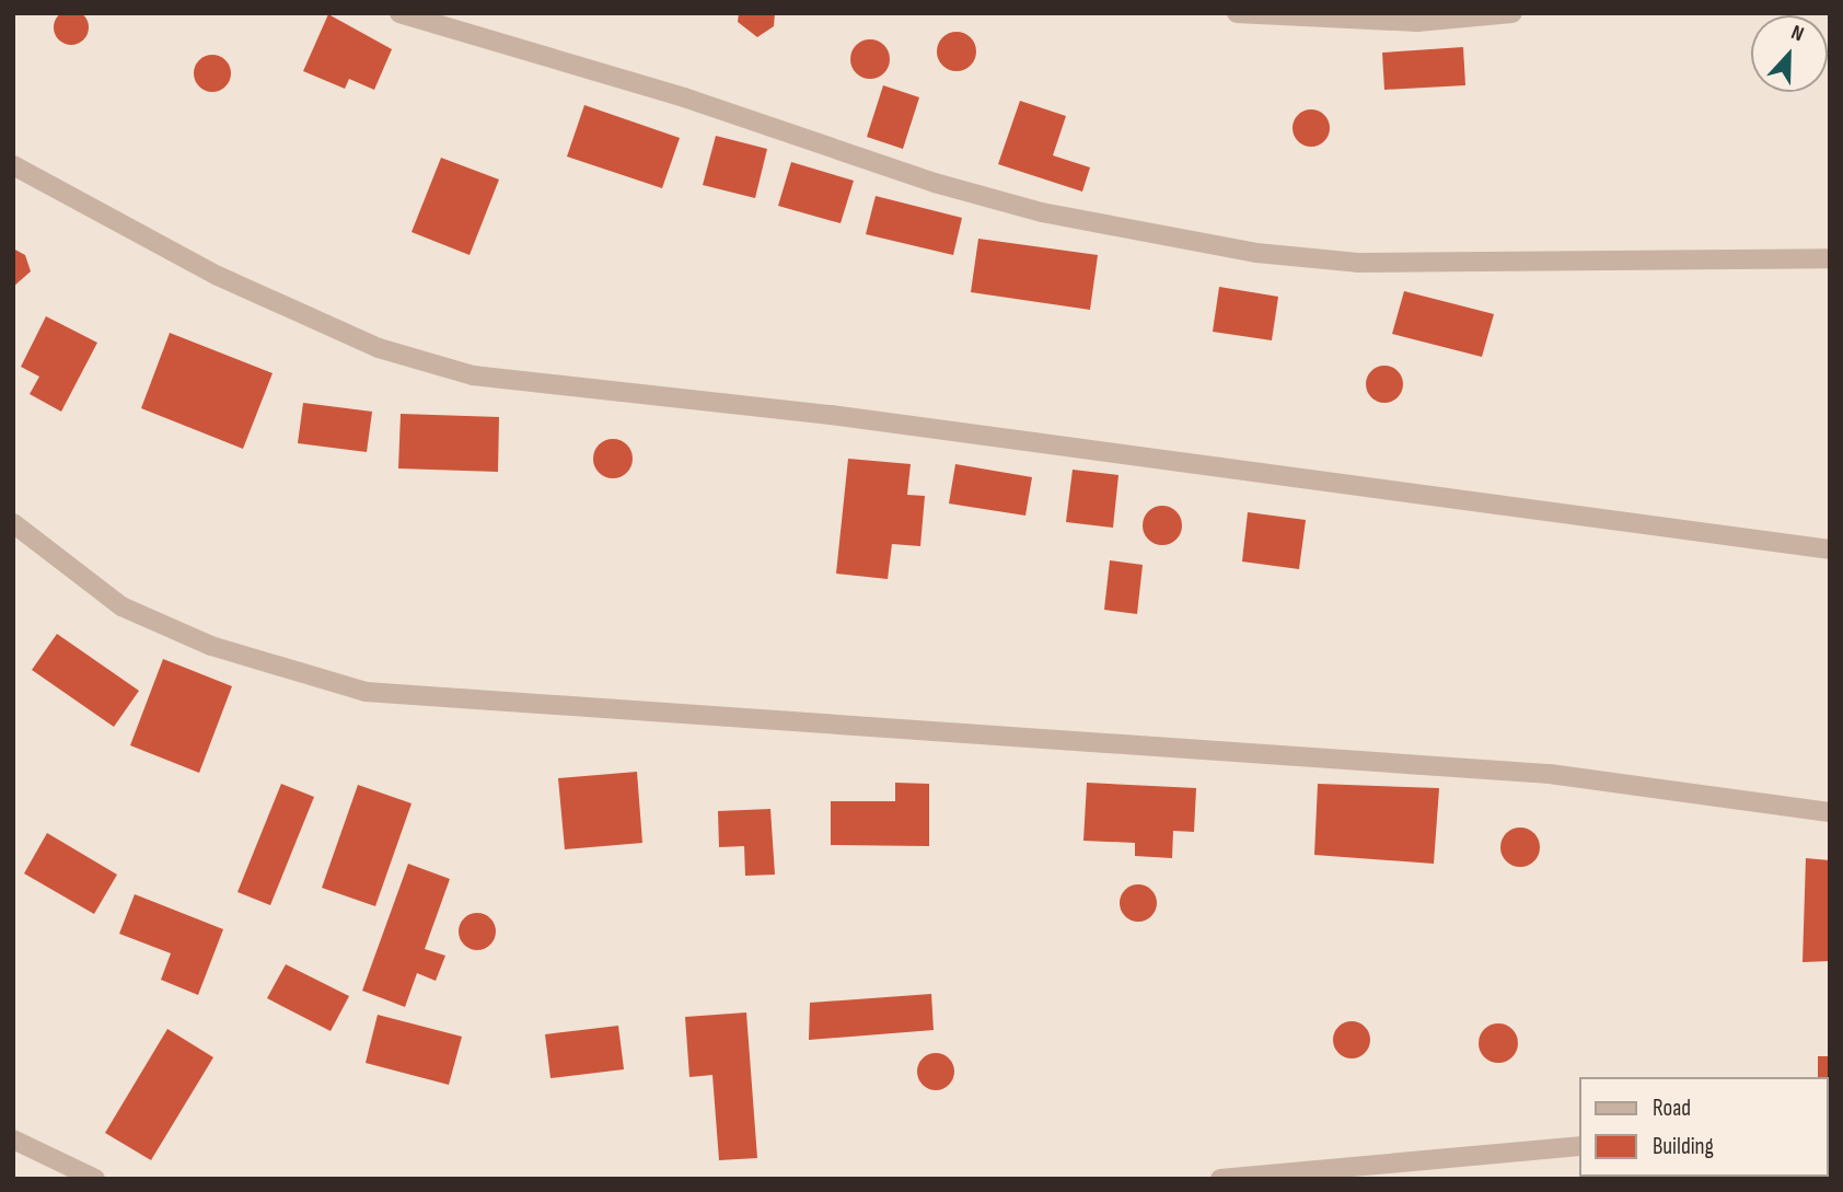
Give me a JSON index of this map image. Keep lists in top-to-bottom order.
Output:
{
  "legend": ["Road", "Building"],
  "north": "top"
}
